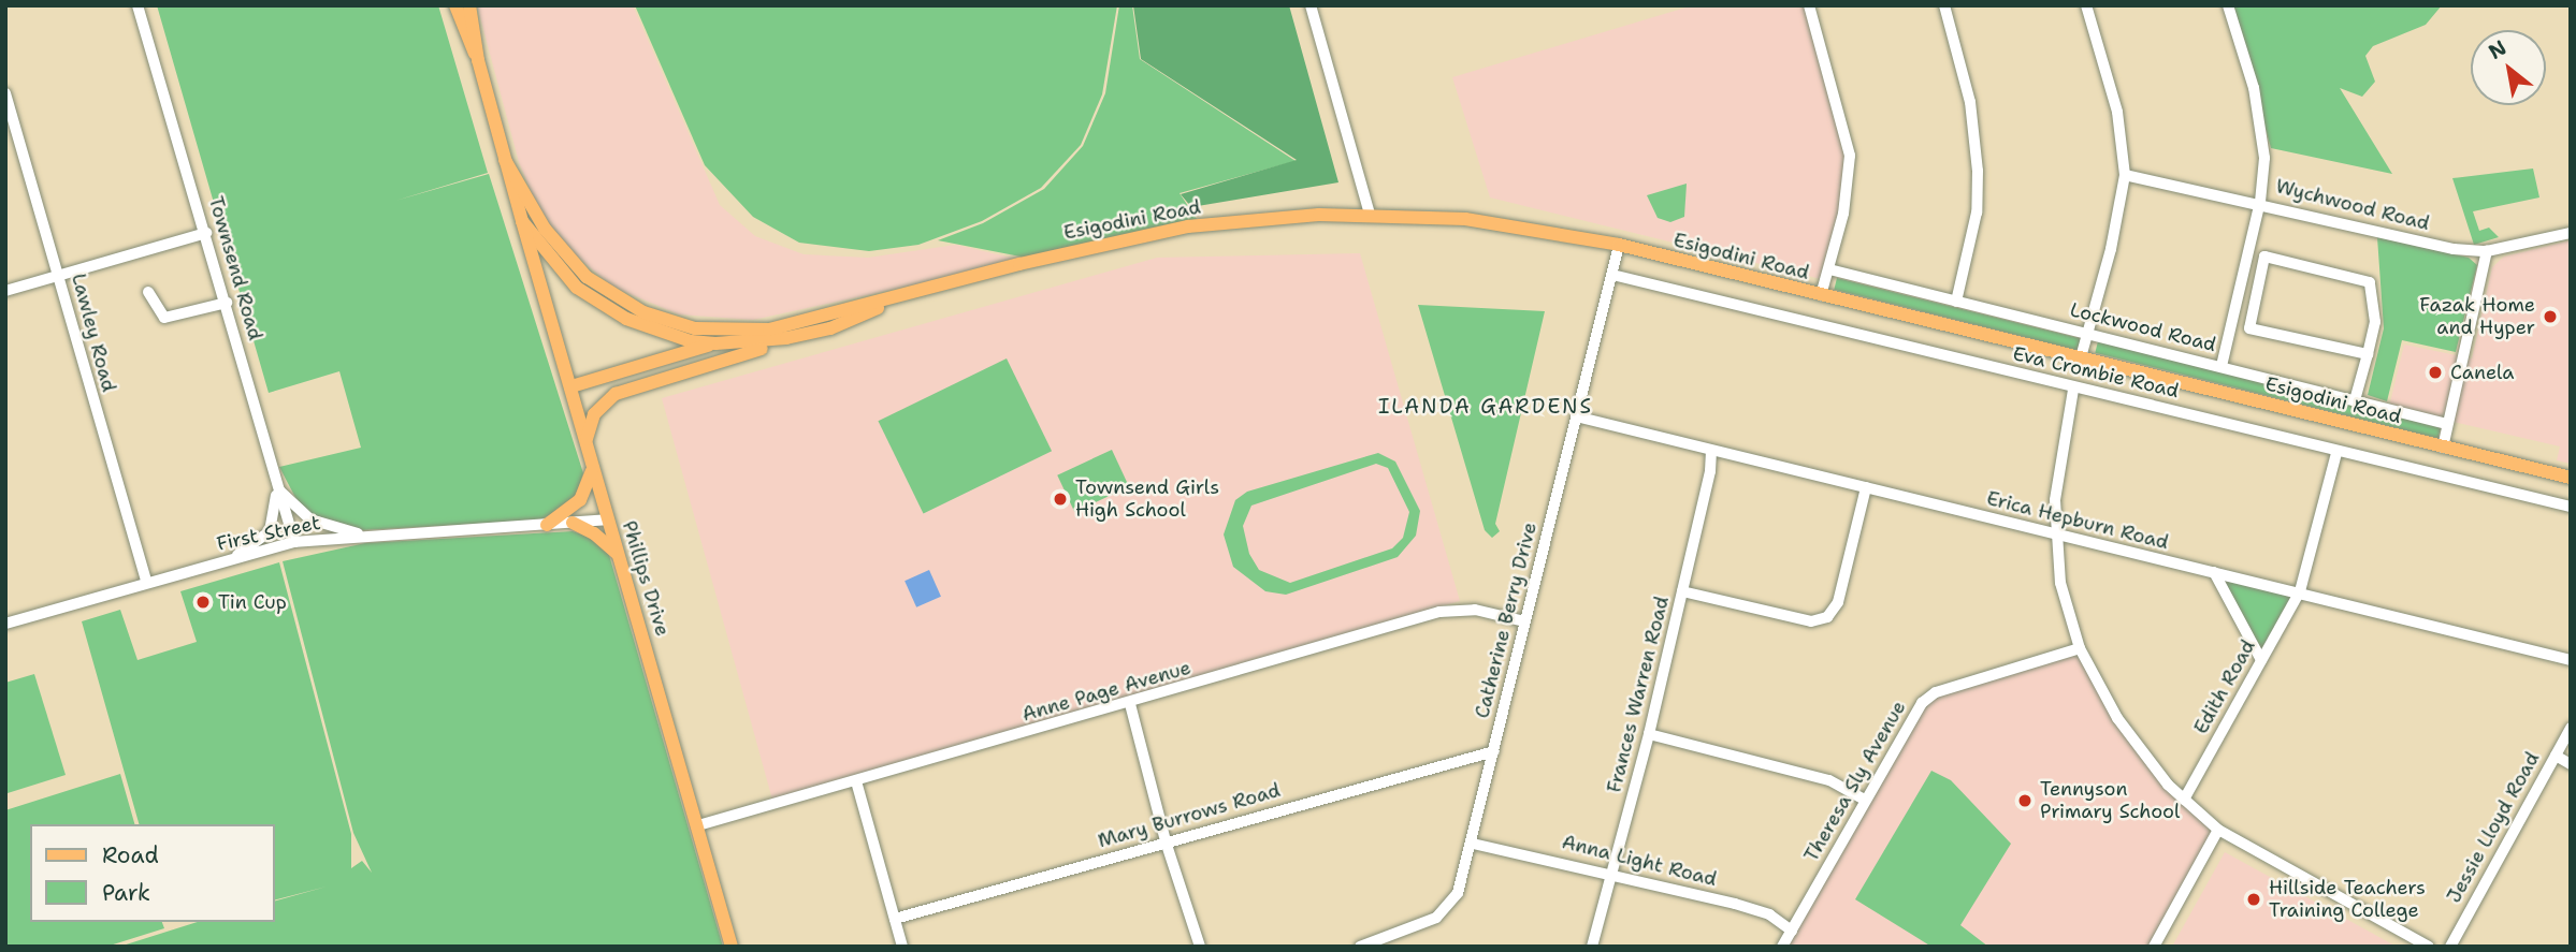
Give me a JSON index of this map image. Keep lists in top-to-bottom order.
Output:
{
  "streets": {
    "main road": ["Esigodini Road", "Phillips Drive"],
    "street": [
      "Wychwood Road",
      "Townsend Road",
      "Lockwood Road",
      "Lawley Road",
      "Eva Crombie Road",
      "Erica Hepburn Road",
      "First Street",
      "Catherine Berry Drive",
      "Edith Road",
      "Anne Page Avenue",
      "Frances Warren Road",
      "Theresa Sly Avenue",
      "Mary Burrows Road",
      "Jessie Lloyd Road",
      "Anna Light Road"
    ]
  },
  "crossings": [
    ["Esigodini Road", "Phillips Drive"],
    ["Esigodini Road", "Catherine Berry Drive"],
    ["Townsend Road", "First Street"],
    ["Lawley Road", "First Street"],
    ["Eva Crombie Road", "Catherine Berry Drive"],
    ["Eva Crombie Road", "Edith Road"],
    ["Erica Hepburn Road", "Catherine Berry Drive"],
    ["Erica Hepburn Road", "Edith Road"],
    ["Erica Hepburn Road", "Frances Warren Road"],
    ["First Street", "Phillips Drive"],
    ["Phillips Drive", "Anne Page Avenue"],
    ["Catherine Berry Drive", "Anne Page Avenue"],
    ["Catherine Berry Drive", "Mary Burrows Road"],
    ["Catherine Berry Drive", "Anna Light Road"],
    ["Frances Warren Road", "Anna Light Road"],
    ["Theresa Sly Avenue", "Anna Light Road"]
  ],
  "districts": ["ILANDA GARDENS"],
  "places": [
    "Fazak Home and Hyper",
    "Canela",
    "Townsend Girls High School",
    "Tin Cup",
    "Tennyson Primary School",
    "Hillside Teachers Training College"
  ],
  "legend": ["Road", "Park"],
  "north": "top left"
}
